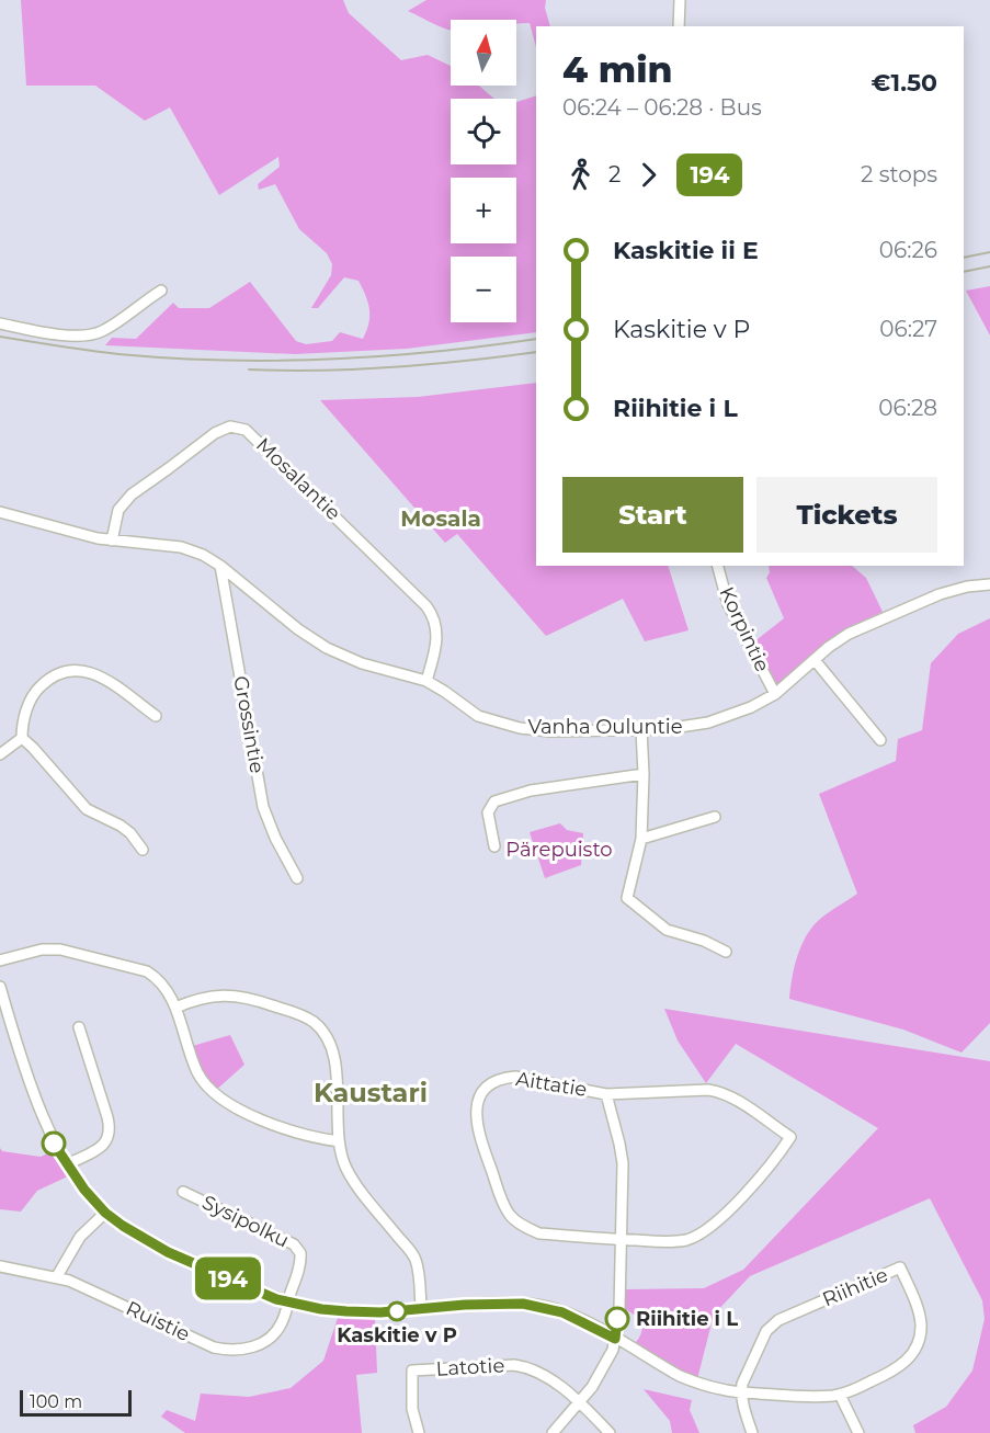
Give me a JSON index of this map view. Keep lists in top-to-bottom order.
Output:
{
  "streets": {
    "street": [
      "Mosalantie",
      "Korpintie",
      "Grossintie",
      "Vanha Ouluntie",
      "Aittatie",
      "Sysipolku",
      "Riihitie",
      "Ruistie",
      "Latotie"
    ]
  },
  "crossings": [
    ["Mosalantie", "Vanha Ouluntie"],
    ["Korpintie", "Vanha Ouluntie"],
    ["Grossintie", "Vanha Ouluntie"],
    ["Aittatie", "Riihitie"],
    ["Sysipolku", "Riihitie"],
    ["Sysipolku", "Ruistie"],
    ["Riihitie", "Ruistie"]
  ],
  "districts": ["Mosala", "Kaustari"],
  "parks": ["Pärepuisto"],
  "places": ["Kaskitie v P", "Riihitie i L"],
  "lines": ["bus line 194"],
  "scale_bar": "100 m",
  "north": "top",
  "page": {
    "on_map": "194",
    "map_buttons": ["+", "−"],
    "heading": ["4 min", "06:24 – 06:28 · Bus", "€1.50"],
    "legs": ["2", "194", "2 stops"],
    "list": [
      {
        "name": "Kaskitie ii E",
        "value": "06:26"
      },
      {
        "name": "Kaskitie v P",
        "value": "06:27"
      },
      {
        "name": "Riihitie i L",
        "value": "06:28"
      }
    ],
    "buttons": ["Start", "Tickets"],
    "scale": "100 m"
  }
}
